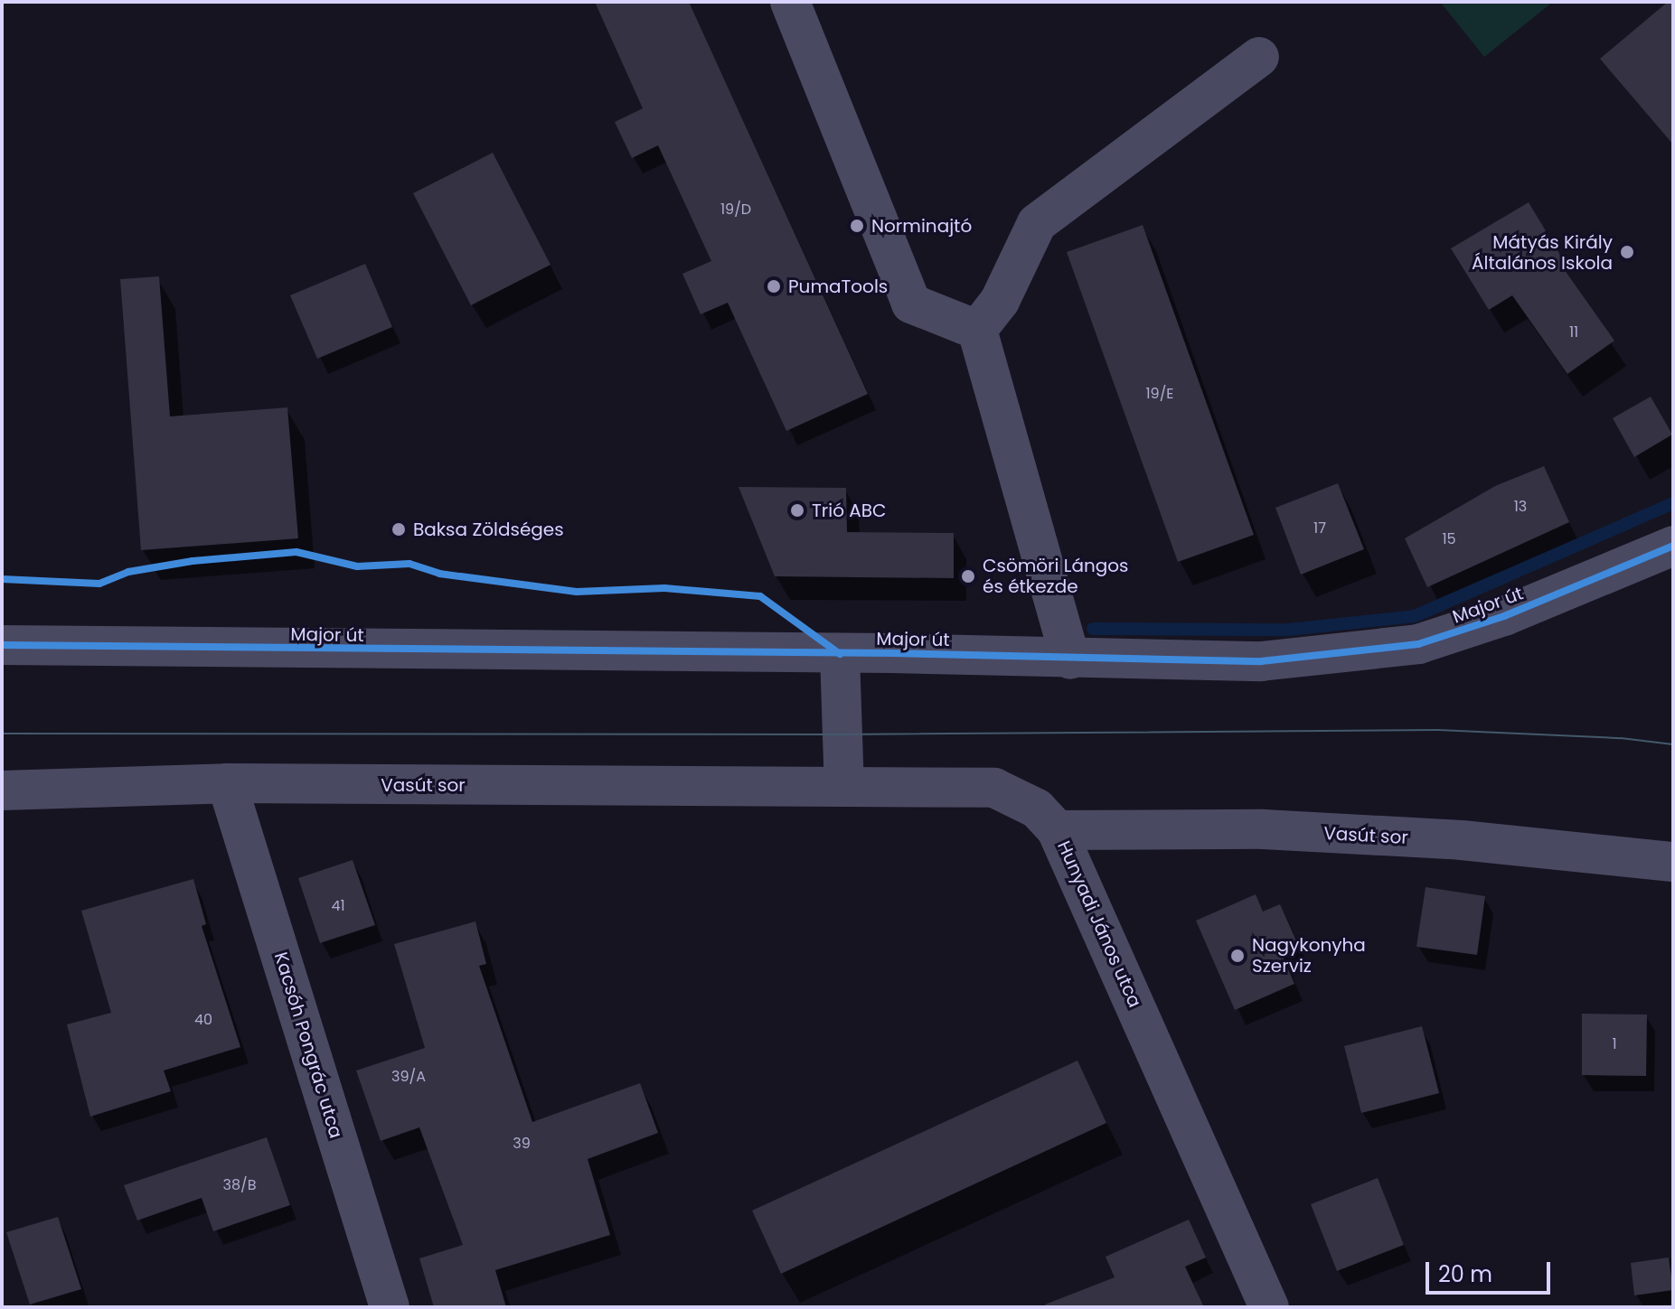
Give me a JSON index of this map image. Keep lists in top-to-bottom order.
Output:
{
  "streets": {
    "street": [
      "Major út",
      "Vasút sor",
      "Hunyadi János utca",
      "Kacsóh Pongrác utca"
    ]
  },
  "crossings": [
    ["Vasút sor", "Hunyadi János utca"],
    ["Vasút sor", "Kacsóh Pongrác utca"]
  ],
  "places": [
    "Norminajtó",
    "Mátyás Király Általános Iskola",
    "PumaTools",
    "Trió ABC",
    "Baksa Zöldséges",
    "Csömöri Lángos és étkezde",
    "Nagykonyha Szerviz"
  ],
  "house_numbers": [
    "19/D",
    "11",
    "19/E",
    "13",
    "17",
    "15",
    "41",
    "40",
    "1",
    "39/A",
    "39",
    "38/B"
  ],
  "scale_bar": "20 m"
}
